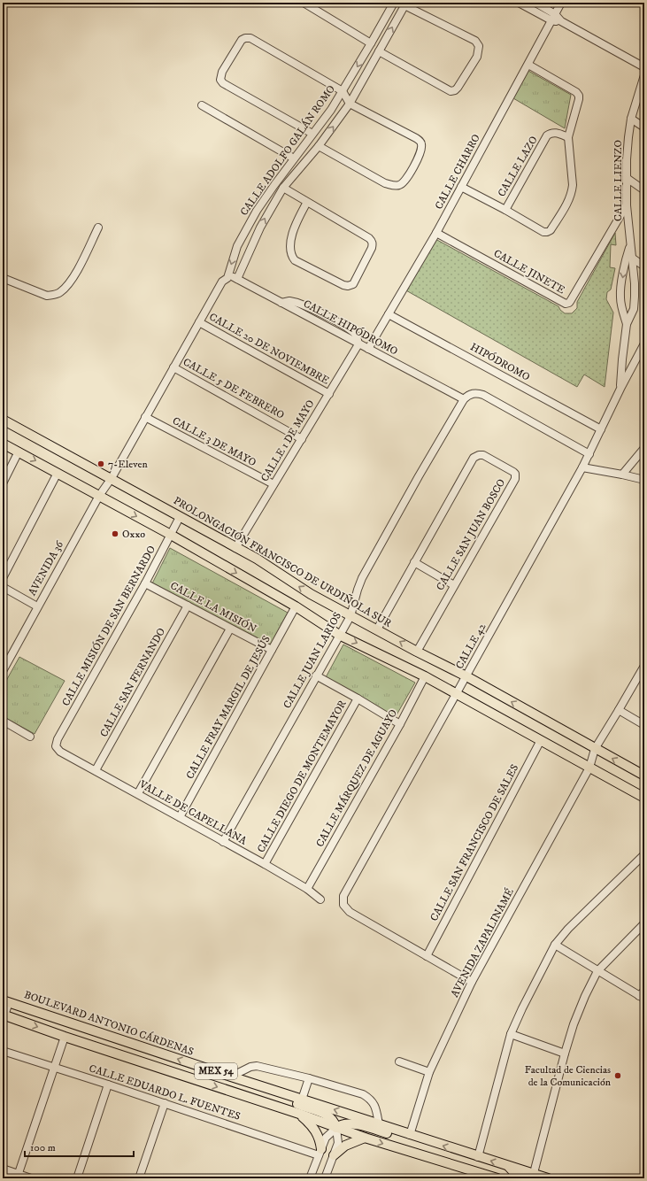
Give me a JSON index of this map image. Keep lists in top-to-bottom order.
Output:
{
  "streets": {
    "main road": ["PROLONGACIÓN FRANCISCO DE URDIÑOLA SUR", "BOULEVARD ANTONIO CÁRDENAS", "MEX 54"],
    "street": [
      "CALLE ADOLFO GALÁN ROMO",
      "CALLE LAZO",
      "CALLE CHARRO",
      "CALLE LIENZO",
      "CALLE JINETE",
      "CALLE HIPÓDROMO",
      "CALLE 20 DE NOVIEMBRE",
      "HIPÓDROMO",
      "CALLE 5 DE FEBRERO",
      "CALLE 1 DE MAYO",
      "CALLE 3 DE MAYO",
      "CALLE SAN JUAN BOSCO",
      "AVENIDA 36",
      "CALLE LA MISIÓN",
      "CALLE MISIÓN DE SAN BERNARDO",
      "CALLE 42",
      "CALLE JUAN LARIOS",
      "CALLE SAN FERNANDO",
      "CALLE FRAY MARGIL DE JESÚS",
      "CALLE DIEGO DE MONTEMAYOR",
      "CALLE MÁRQUEZ DE AGUAYO",
      "VALLE DE CAPELLANA",
      "CALLE SAN FRANCISCO DE SALES",
      "AVENIDA ZAPALINAMÉ",
      "CALLE EDUARDO L. FUENTES"
    ]
  },
  "crossings": [
    ["CALLE ADOLFO GALÁN ROMO", "CALLE HIPÓDROMO"],
    ["CALLE ADOLFO GALÁN ROMO", "CALLE 20 DE NOVIEMBRE"],
    ["CALLE ADOLFO GALÁN ROMO", "CALLE 5 DE FEBRERO"],
    ["CALLE ADOLFO GALÁN ROMO", "CALLE 3 DE MAYO"],
    ["CALLE ADOLFO GALÁN ROMO", "PROLONGACIÓN FRANCISCO DE URDIÑOLA SUR"],
    ["CALLE ADOLFO GALÁN ROMO", "AVENIDA 36"],
    ["CALLE CHARRO", "CALLE JINETE"],
    ["CALLE CHARRO", "CALLE HIPÓDROMO"],
    ["CALLE CHARRO", "HIPÓDROMO"],
    ["CALLE LIENZO", "CALLE JINETE"],
    ["CALLE LIENZO", "CALLE 42"],
    ["CALLE HIPÓDROMO", "CALLE 1 DE MAYO"],
    ["CALLE HIPÓDROMO", "CALLE 42"],
    ["CALLE HIPÓDROMO", "CALLE JUAN LARIOS"],
    ["CALLE 20 DE NOVIEMBRE", "CALLE 1 DE MAYO"],
    ["HIPÓDROMO", "CALLE 42"],
    ["CALLE 5 DE FEBRERO", "CALLE 1 DE MAYO"],
    ["CALLE 1 DE MAYO", "CALLE 3 DE MAYO"],
    ["CALLE 1 DE MAYO", "PROLONGACIÓN FRANCISCO DE URDIÑOLA SUR"],
    ["CALLE SAN JUAN BOSCO", "PROLONGACIÓN FRANCISCO DE URDIÑOLA SUR"],
    ["PROLONGACIÓN FRANCISCO DE URDIÑOLA SUR", "AVENIDA 36"],
    ["PROLONGACIÓN FRANCISCO DE URDIÑOLA SUR", "CALLE MISIÓN DE SAN BERNARDO"],
    ["PROLONGACIÓN FRANCISCO DE URDIÑOLA SUR", "CALLE 42"],
    ["PROLONGACIÓN FRANCISCO DE URDIÑOLA SUR", "CALLE JUAN LARIOS"],
    ["PROLONGACIÓN FRANCISCO DE URDIÑOLA SUR", "AVENIDA ZAPALINAMÉ"],
    ["CALLE LA MISIÓN", "CALLE MISIÓN DE SAN BERNARDO"],
    ["CALLE LA MISIÓN", "CALLE SAN FERNANDO"],
    ["CALLE LA MISIÓN", "CALLE FRAY MARGIL DE JESÚS"],
    ["CALLE MISIÓN DE SAN BERNARDO", "VALLE DE CAPELLANA"],
    ["CALLE 42", "CALLE SAN FRANCISCO DE SALES"],
    ["CALLE JUAN LARIOS", "VALLE DE CAPELLANA"],
    ["CALLE SAN FERNANDO", "VALLE DE CAPELLANA"],
    ["CALLE FRAY MARGIL DE JESÚS", "VALLE DE CAPELLANA"],
    ["CALLE DIEGO DE MONTEMAYOR", "VALLE DE CAPELLANA"],
    ["CALLE MÁRQUEZ DE AGUAYO", "VALLE DE CAPELLANA"],
    ["AVENIDA ZAPALINAMÉ", "MEX 54"],
    ["BOULEVARD ANTONIO CÁRDENAS", "MEX 54"]
  ],
  "places": ["7-Eleven", "Oxxo", "Facultad de Ciencias de la Comunicación"],
  "scale_bar": "100 m"
}
